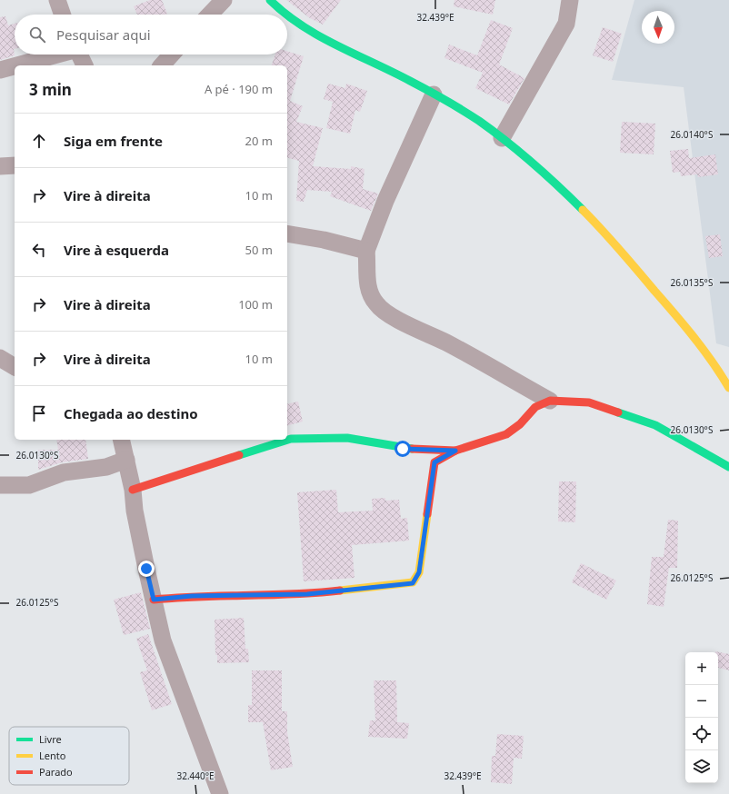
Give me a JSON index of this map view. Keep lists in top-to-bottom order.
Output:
{
  "legend": ["Livre", "Lento", "Parado"],
  "north": "bottom",
  "page": {
    "search": "Pesquisar aqui",
    "heading": ["3 min", "A pé · 190 m"],
    "list": [
      ["Siga em frente", "20 m"],
      ["Vire à direita", "10 m"],
      ["Vire à esquerda", "50 m"],
      ["Vire à direita", "100 m"],
      ["Vire à direita", "10 m"],
      "Chegada ao destino"
    ],
    "map_buttons": ["+", "−"]
  },
  "coordinates": [
    "32.439°E",
    "26.0140°S",
    "26.0135°S",
    "26.0130°S",
    "26.0125°S",
    "32.440°E"
  ]
}
